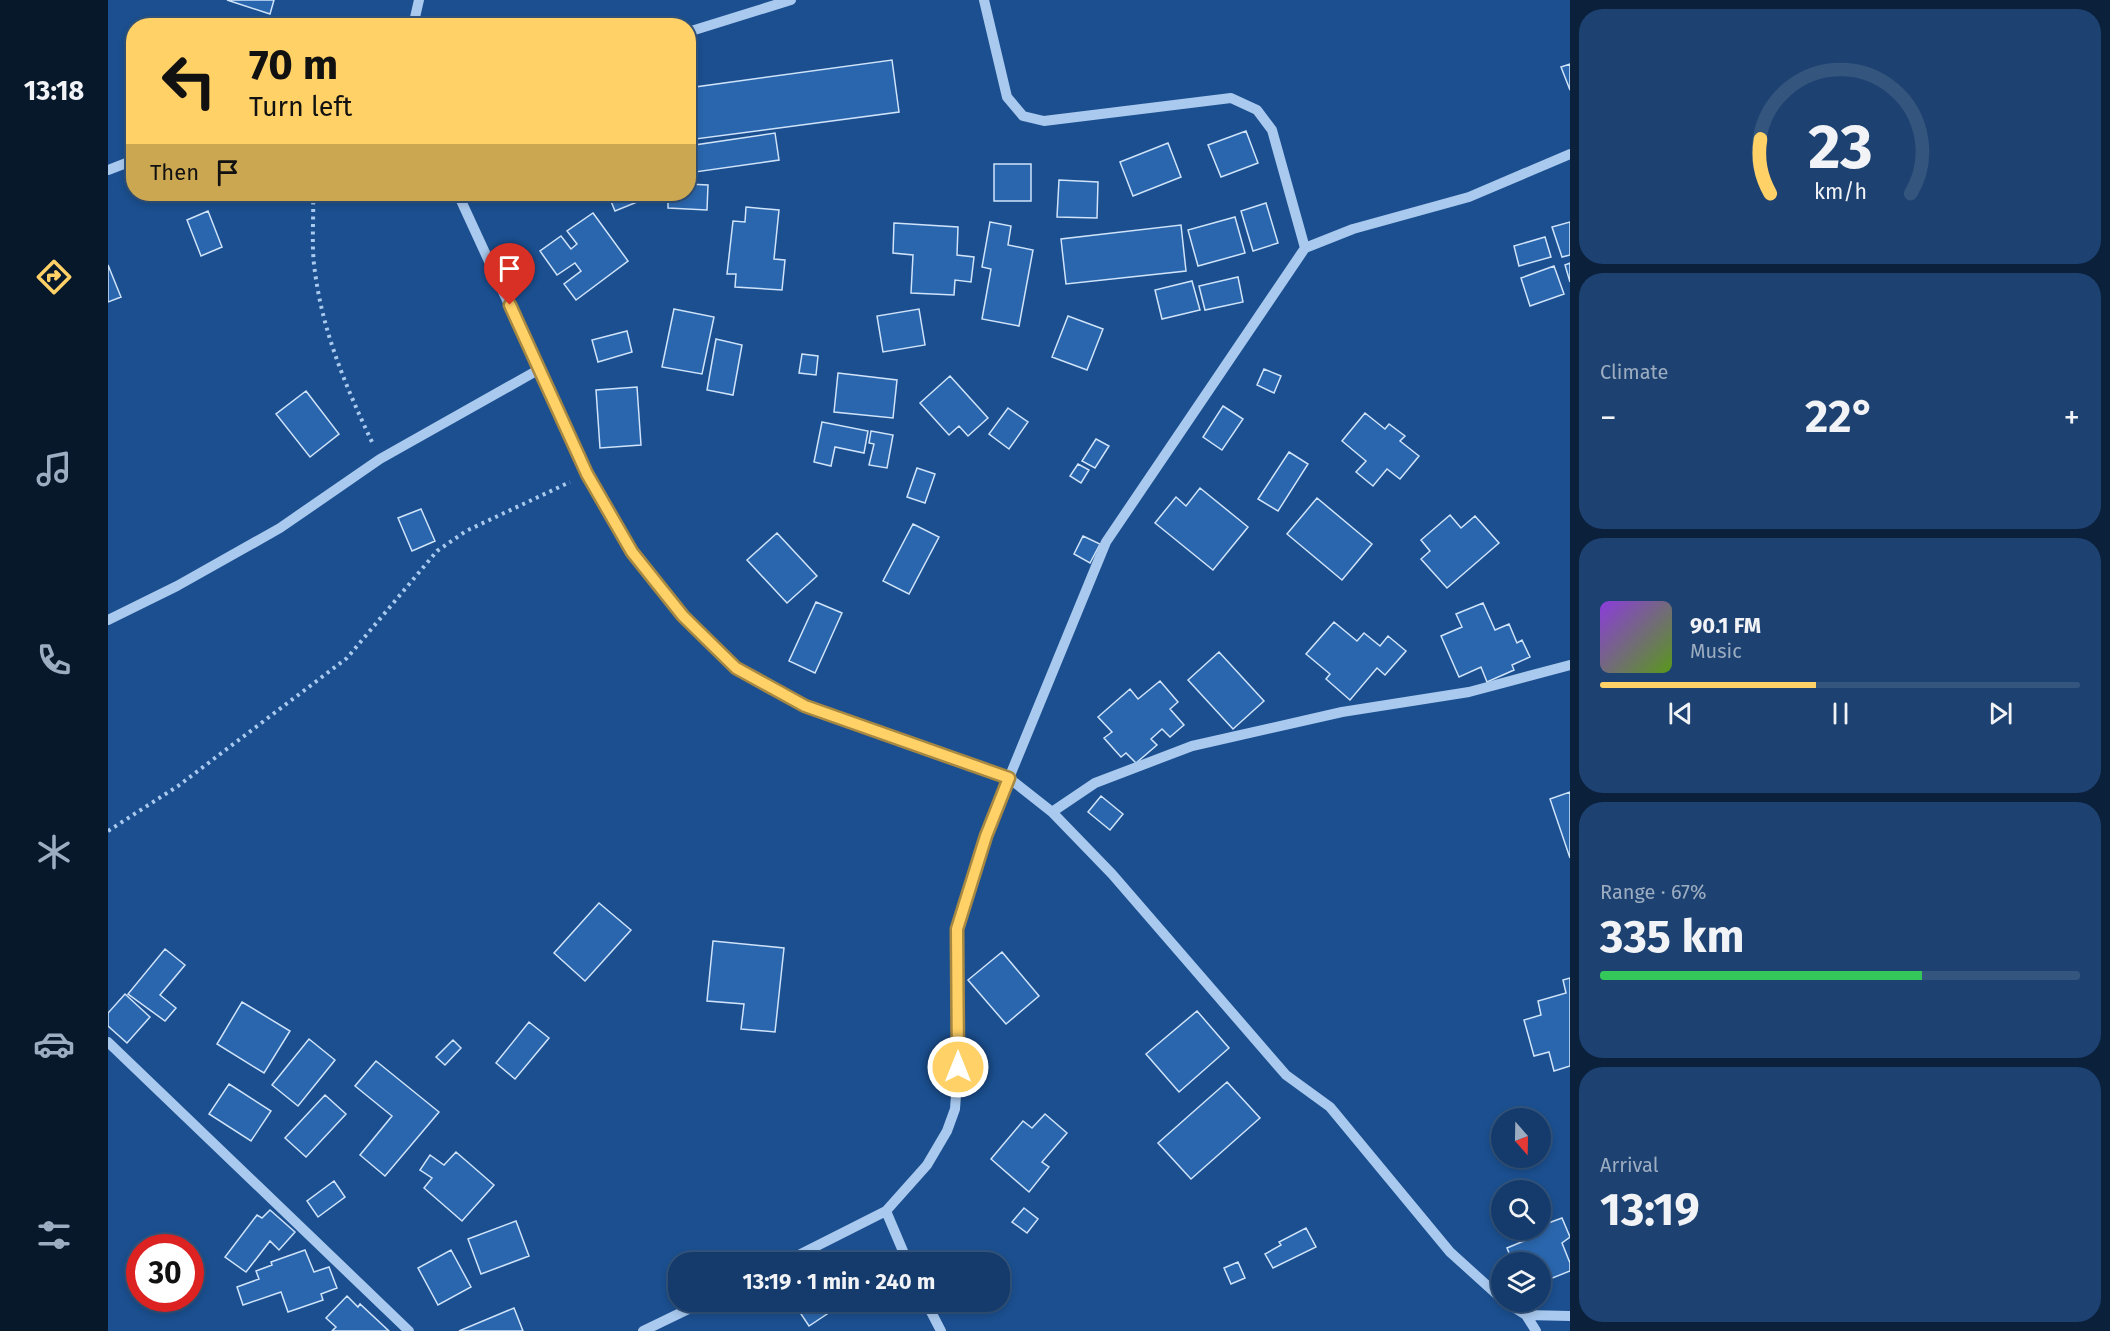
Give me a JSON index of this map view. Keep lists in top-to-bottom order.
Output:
{
  "north": "bottom",
  "page": {
    "tabs": "13:18",
    "turn": ["70 m", "Turn left"],
    "then": "Then",
    "tile": [
      "Climate",
      ["Range · 67%", "335 km"],
      ["Arrival", "13:19"]
    ],
    "heat": ["−", "22°", "+"],
    "song": ["90.1 FM", "Music"],
    "limit": "30",
    "trip": "13:19 · 1 min · 240 m",
    "gauge": ["23", "km/h"]
  }
}
